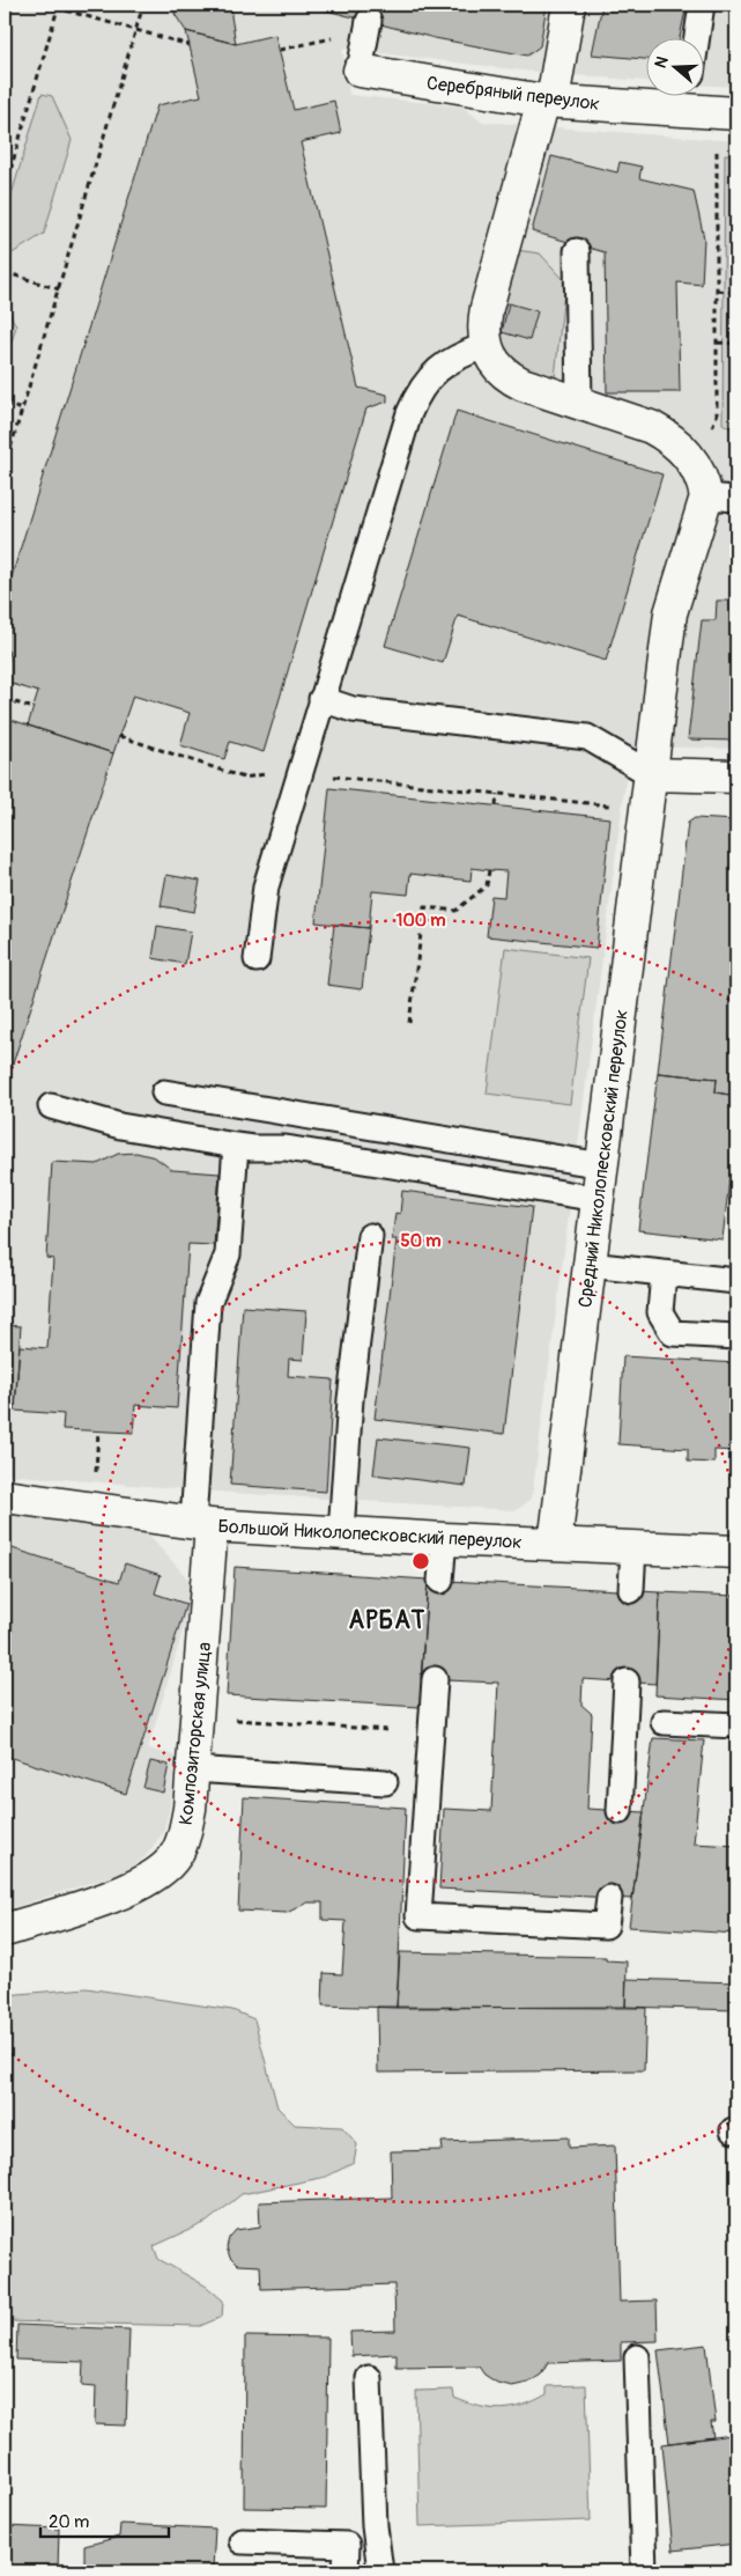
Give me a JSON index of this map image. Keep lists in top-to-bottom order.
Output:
{
  "streets": {
    "street": [
      "Серебряный переулок",
      "Средний Николопесковский переулок",
      "Большой Николопесковский переулок",
      "Композиторская улица"
    ]
  },
  "crossings": [
    ["Средний Николопесковский переулок", "Большой Николопесковский переулок"],
    ["Большой Николопесковский переулок", "Композиторская улица"]
  ],
  "districts": ["АРБАТ"],
  "scale_bar": "20 m",
  "north": "left",
  "rings": ["100 m", "50 m"]
}
